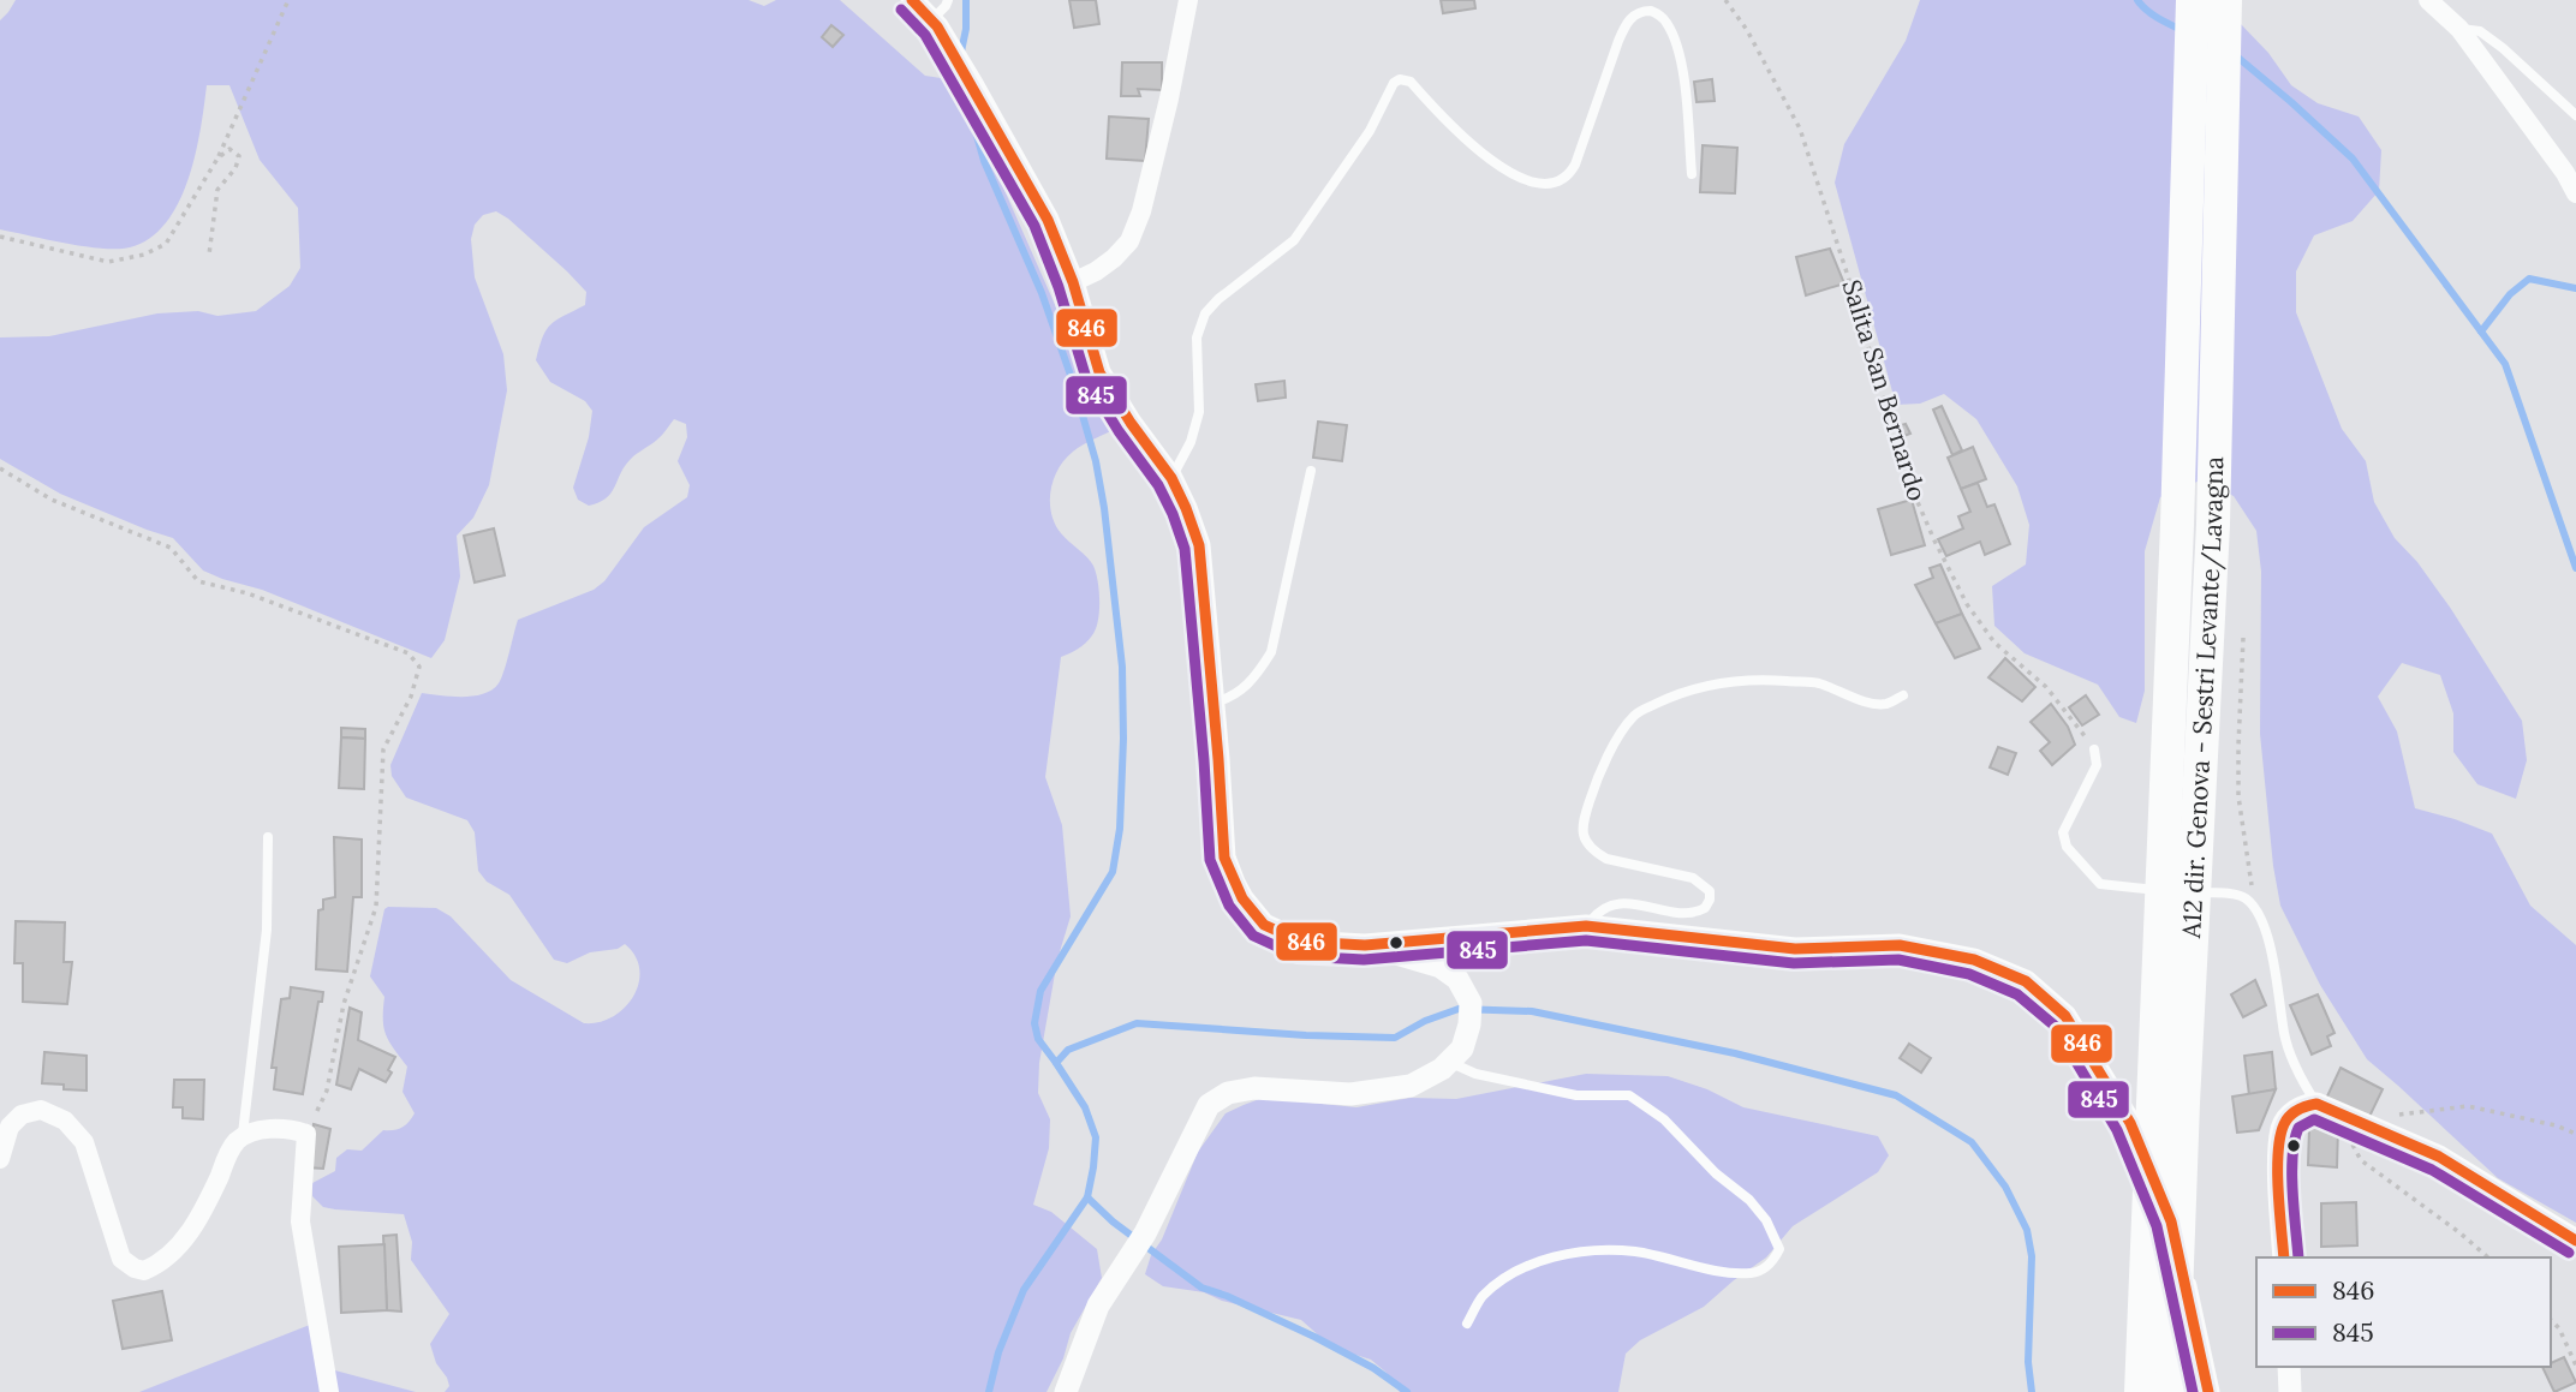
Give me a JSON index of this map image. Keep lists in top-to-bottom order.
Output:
{
  "streets": {
    "highway": ["A12 dir. Genova - Sestri Levante/Lavagna"],
    "path": ["Salita San Bernardo"]
  },
  "lines": ["transit line 846", "transit line 845"],
  "legend": ["846", "845"]
}
